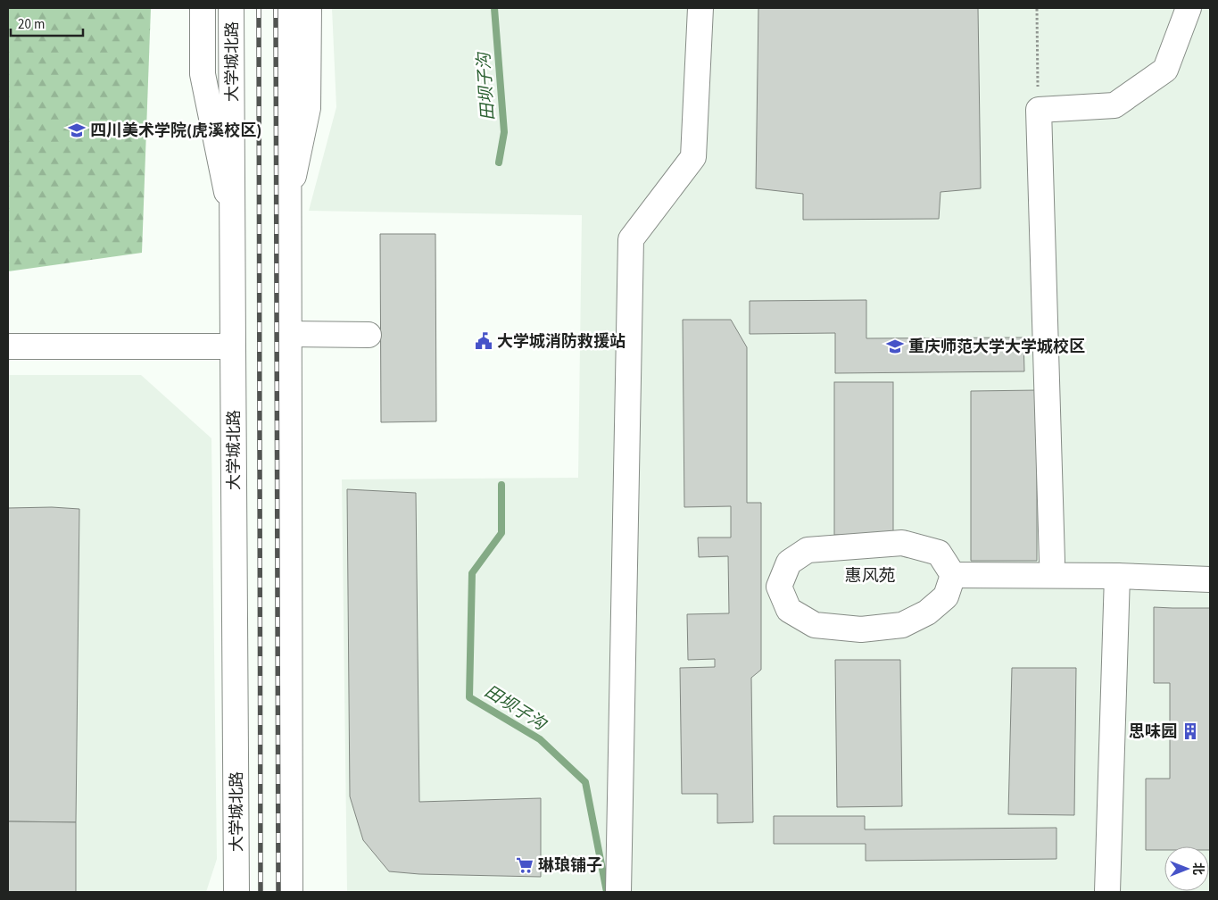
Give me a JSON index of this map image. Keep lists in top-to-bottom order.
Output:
{
  "streets": {
    "main road": ["大学城北路"]
  },
  "districts": ["惠风苑"],
  "water": ["田坝子沟"],
  "places": {
    "school or university": ["四川美术学院(虎溪校区)", "重庆师范大学大学城校区"],
    "public building": ["大学城消防救援站"],
    "building": ["思味园"],
    "supermarket": ["琳琅铺子"]
  },
  "scale_bar": "20 m",
  "north": "right"
}
